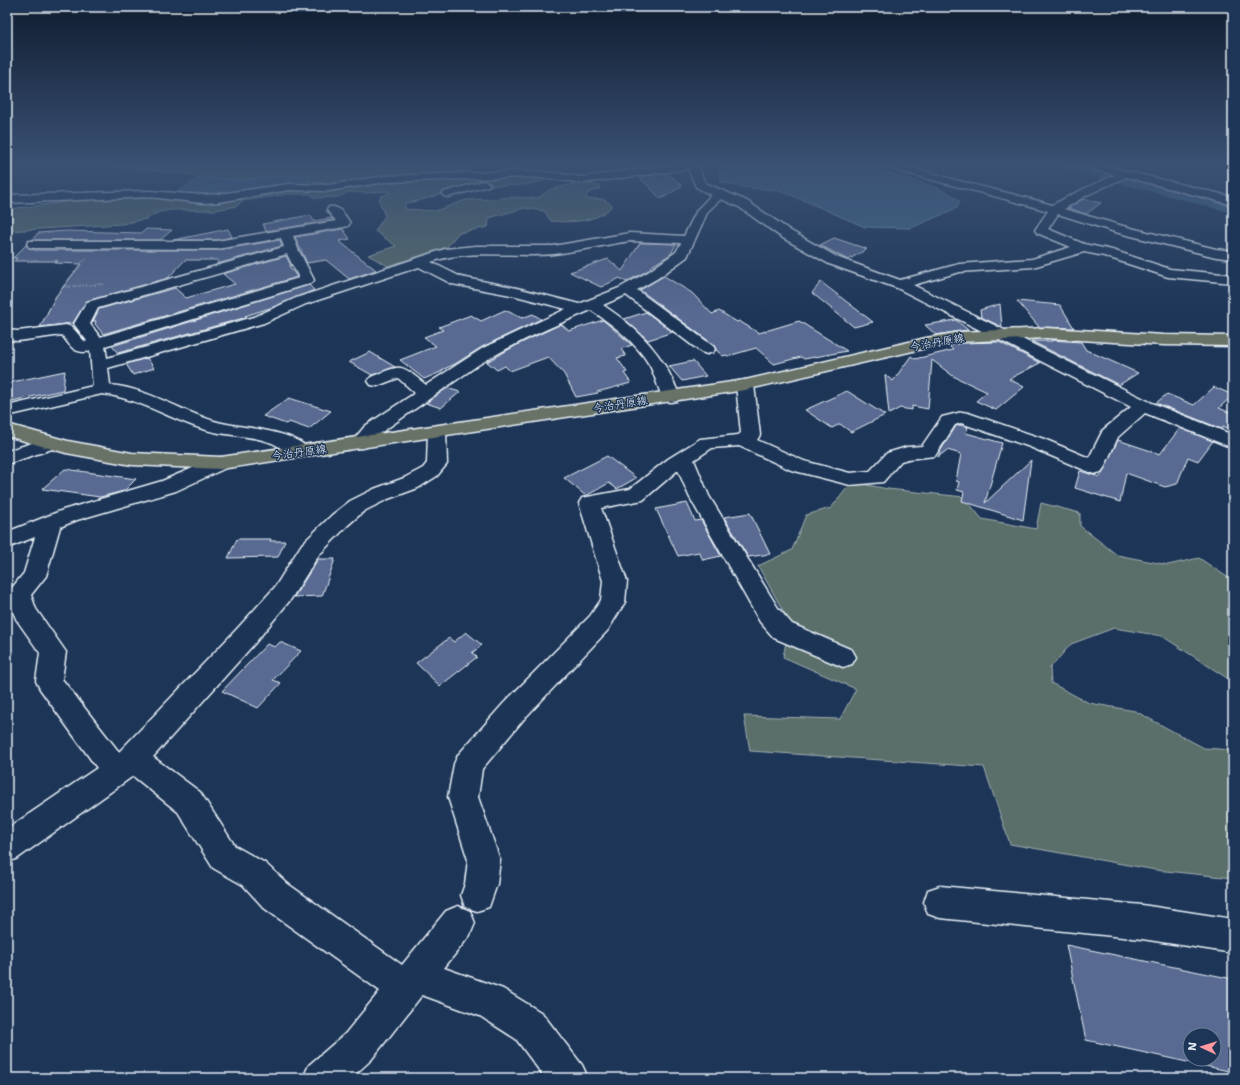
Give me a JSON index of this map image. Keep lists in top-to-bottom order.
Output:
{
  "streets": {
    "main road": ["今治丹原線"]
  },
  "north": "left"
}
